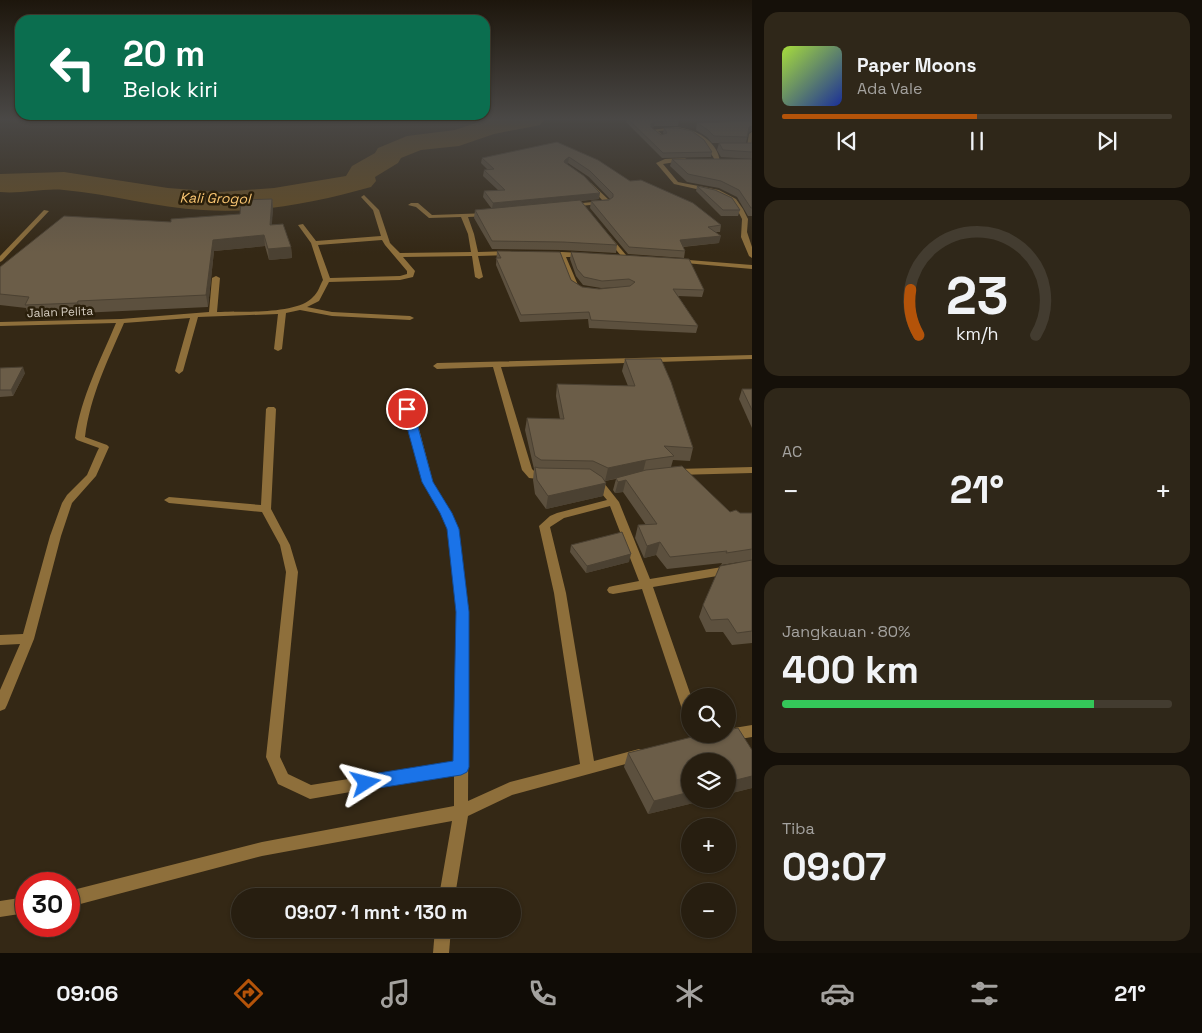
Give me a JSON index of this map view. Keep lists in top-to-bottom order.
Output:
{
  "streets": {
    "street": ["Jalan Pelita"]
  },
  "water": ["Kali Grogol"],
  "page": {
    "turn": ["20 m", "Belok kiri"],
    "song": ["Paper Moons", "Ada Vale"],
    "tile": [
      "AC",
      ["Jangkauan · 80%", "400 km"],
      ["Tiba", "09:07"]
    ],
    "heat": ["−", "21°", "+"],
    "map_buttons": ["+", "−"],
    "limit": "30",
    "trip": "09:07 · 1 mnt · 130 m",
    "tabs": ["09:06", "21°"],
    "gauge": ["23", "km/h"]
  }
}
